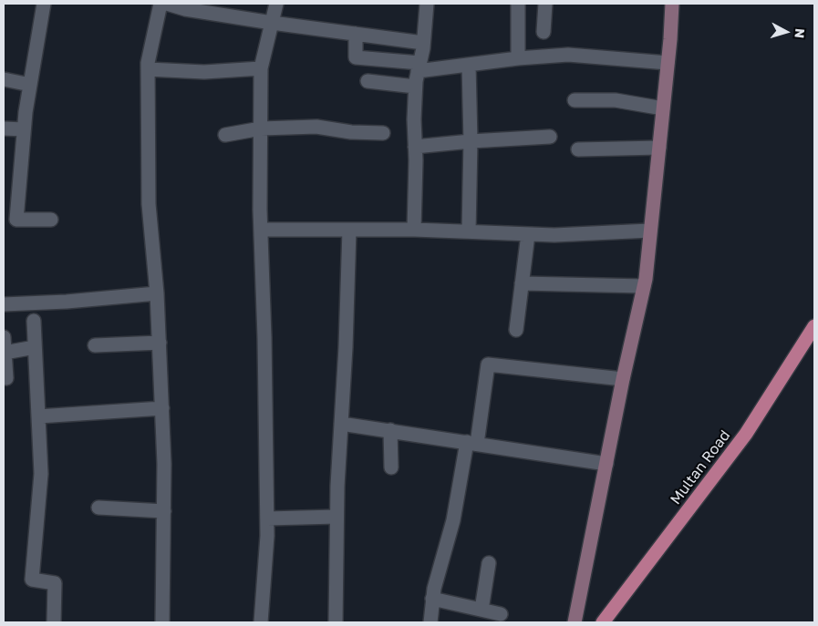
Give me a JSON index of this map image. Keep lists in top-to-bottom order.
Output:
{
  "streets": {
    "main road": ["Multan Road"]
  },
  "north": "right"
}
